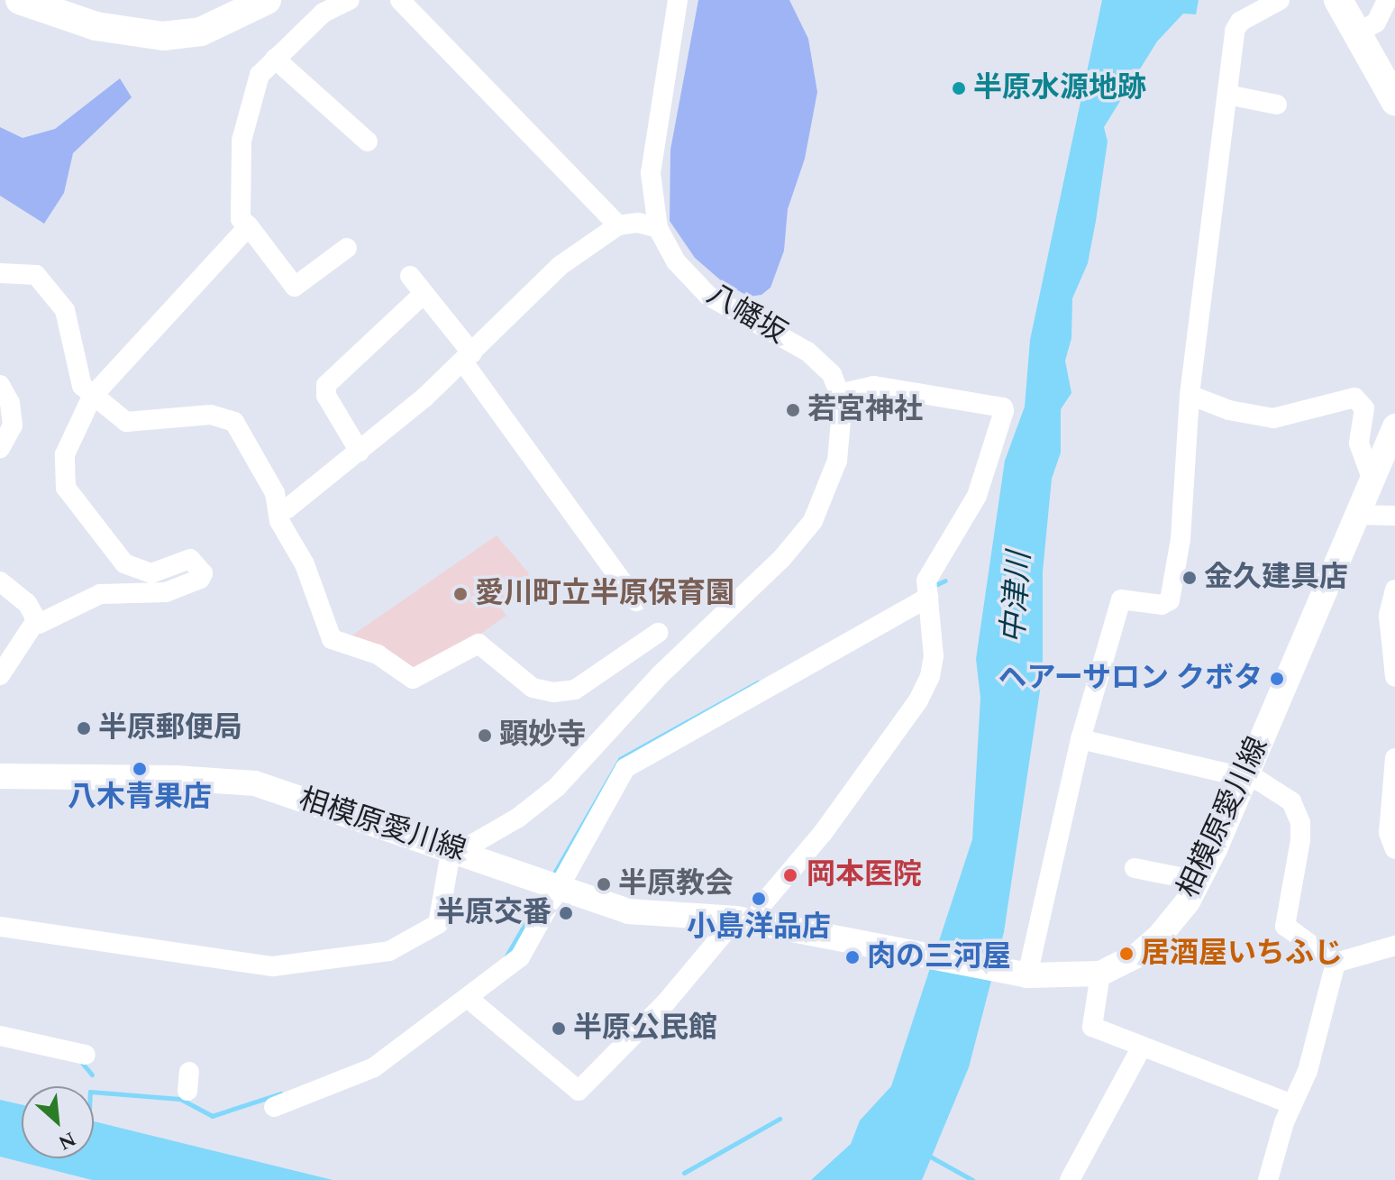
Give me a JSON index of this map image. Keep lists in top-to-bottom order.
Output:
{
  "streets": {
    "main road": ["相模原愛川線"],
    "street": ["八幡坂"]
  },
  "water": ["中津川"],
  "places": [
    "半原水源地跡",
    "若宮神社",
    "金久建具店",
    "愛川町立半原保育園",
    "ヘアーサロン クボタ",
    "半原郵便局",
    "顕妙寺",
    "八木青果店",
    "岡本医院",
    "半原教会",
    "小島洋品店",
    "半原交番",
    "居酒屋いちふじ",
    "肉の三河屋",
    "半原公民館"
  ],
  "north": "bottom right"
}
